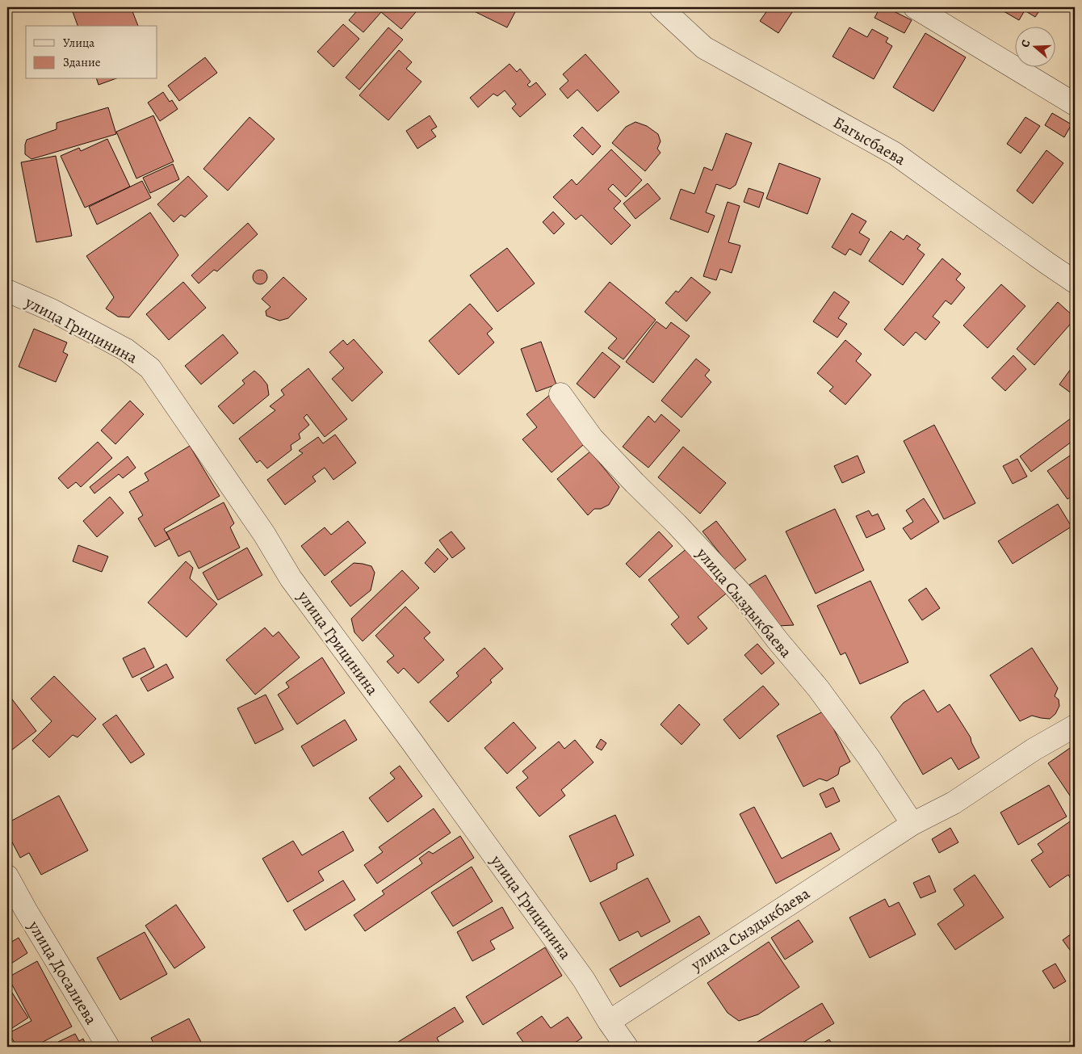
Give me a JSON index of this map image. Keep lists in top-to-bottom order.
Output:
{
  "streets": {
    "street": [
      "Багысбаева",
      "улица Грицинина",
      "улица Сыздыкбаева",
      "улица Досалиева"
    ]
  },
  "crossings": [
    ["улица Грицинина", "улица Сыздыкбаева"]
  ],
  "legend": ["Улица", "Здание"],
  "north": "left"
}
